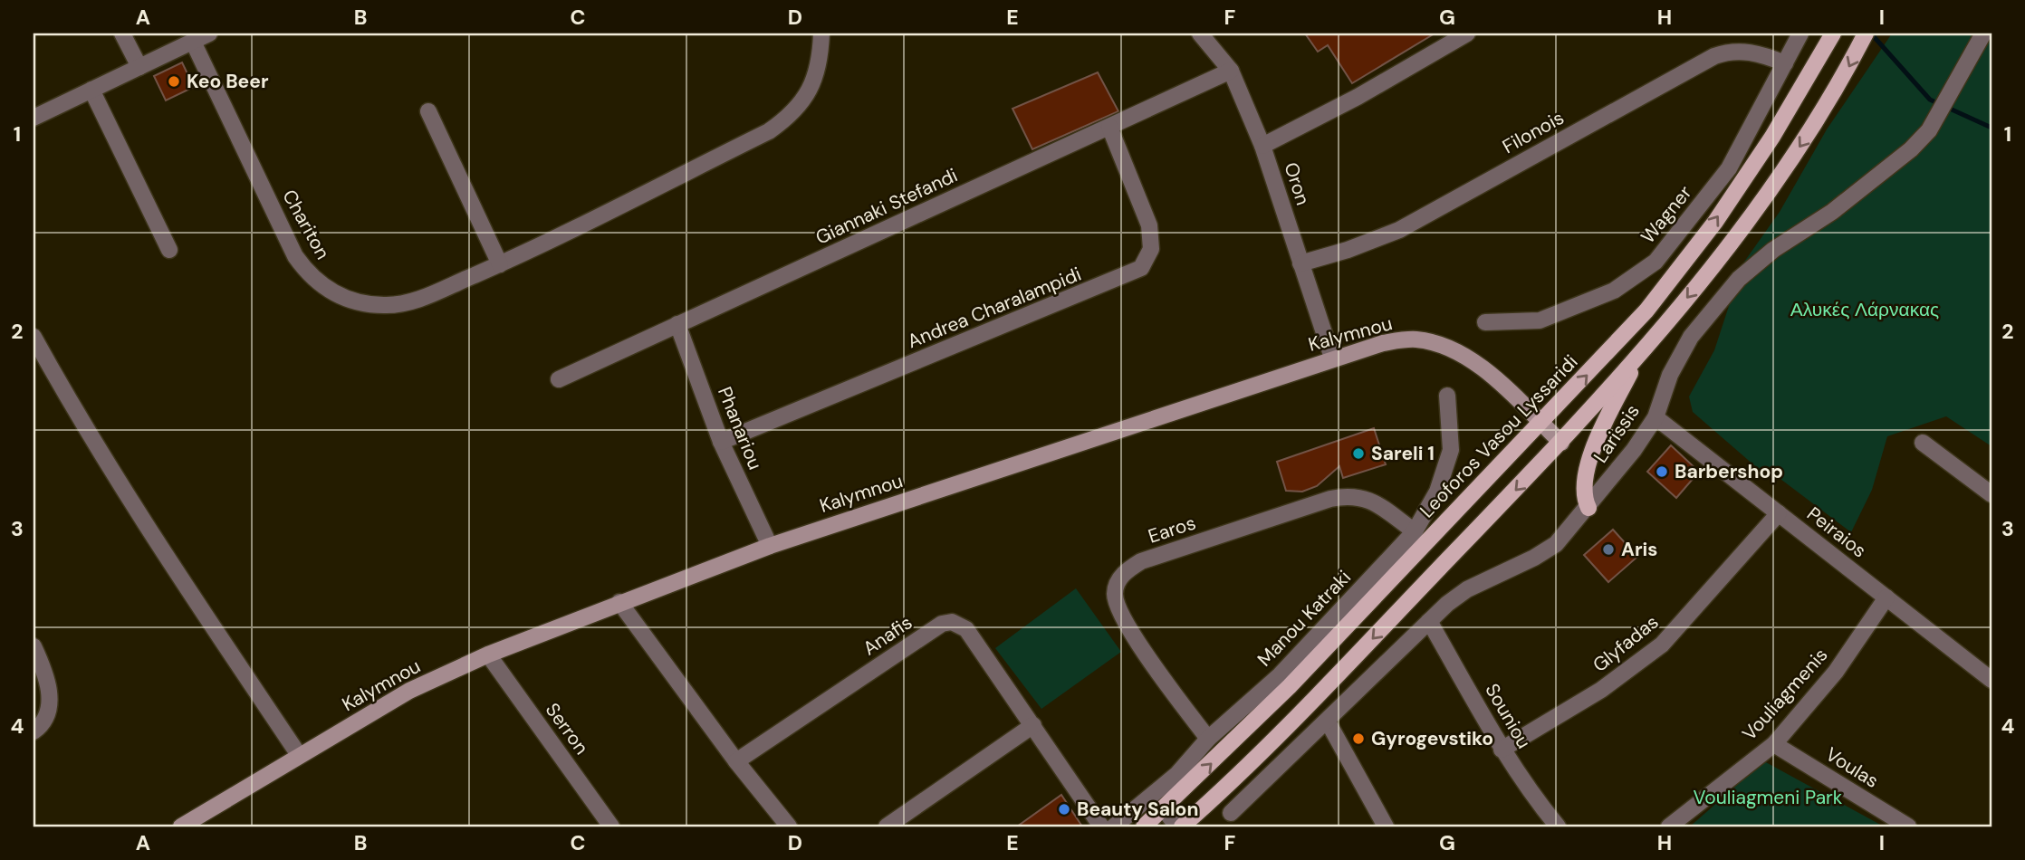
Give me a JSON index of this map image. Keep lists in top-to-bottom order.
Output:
{
  "streets": {
    "main road": ["Leoforos Vasou Lyssaridi"],
    "street": [
      "Filonois",
      "Oron",
      "Giannaki Stefandi",
      "Wagner",
      "Chariton",
      "Andrea Charalampidi",
      "Kalymnou",
      "Phanariou",
      "Larissis",
      "Earos",
      "Peiraios",
      "Manou Katraki",
      "Anafis",
      "Glyfadas",
      "Vouliagmenis",
      "Souniou",
      "Serron",
      "Voulas"
    ]
  },
  "crossings": [
    ["Filonois", "Oron"],
    ["Filonois", "Wagner"],
    ["Oron", "Giannaki Stefandi"],
    ["Oron", "Kalymnou"],
    ["Giannaki Stefandi", "Andrea Charalampidi"],
    ["Giannaki Stefandi", "Phanariou"],
    ["Andrea Charalampidi", "Phanariou"],
    ["Kalymnou", "Phanariou"],
    ["Kalymnou", "Leoforos Vasou Lyssaridi"],
    ["Kalymnou", "Serron"],
    ["Larissis", "Peiraios"],
    ["Larissis", "Souniou"],
    ["Earos", "Manou Katraki"],
    ["Peiraios", "Glyfadas"],
    ["Peiraios", "Vouliagmenis"],
    ["Glyfadas", "Souniou"],
    ["Vouliagmenis", "Voulas"]
  ],
  "parks": ["Αλυκές Λάρνακας", "Vouliagmeni Park"],
  "places": [
    "Keo Beer",
    "Sareli 1",
    "Barbershop",
    "Aris",
    "Gyrogevstiko",
    "Beauty Salon"
  ],
  "grid": {
    "columns": [
      "A",
      "B",
      "C",
      "D",
      "E",
      "F",
      "G",
      "H",
      "I"
    ],
    "rows": [
      "1",
      "2",
      "3",
      "4"
    ]
  }
}
